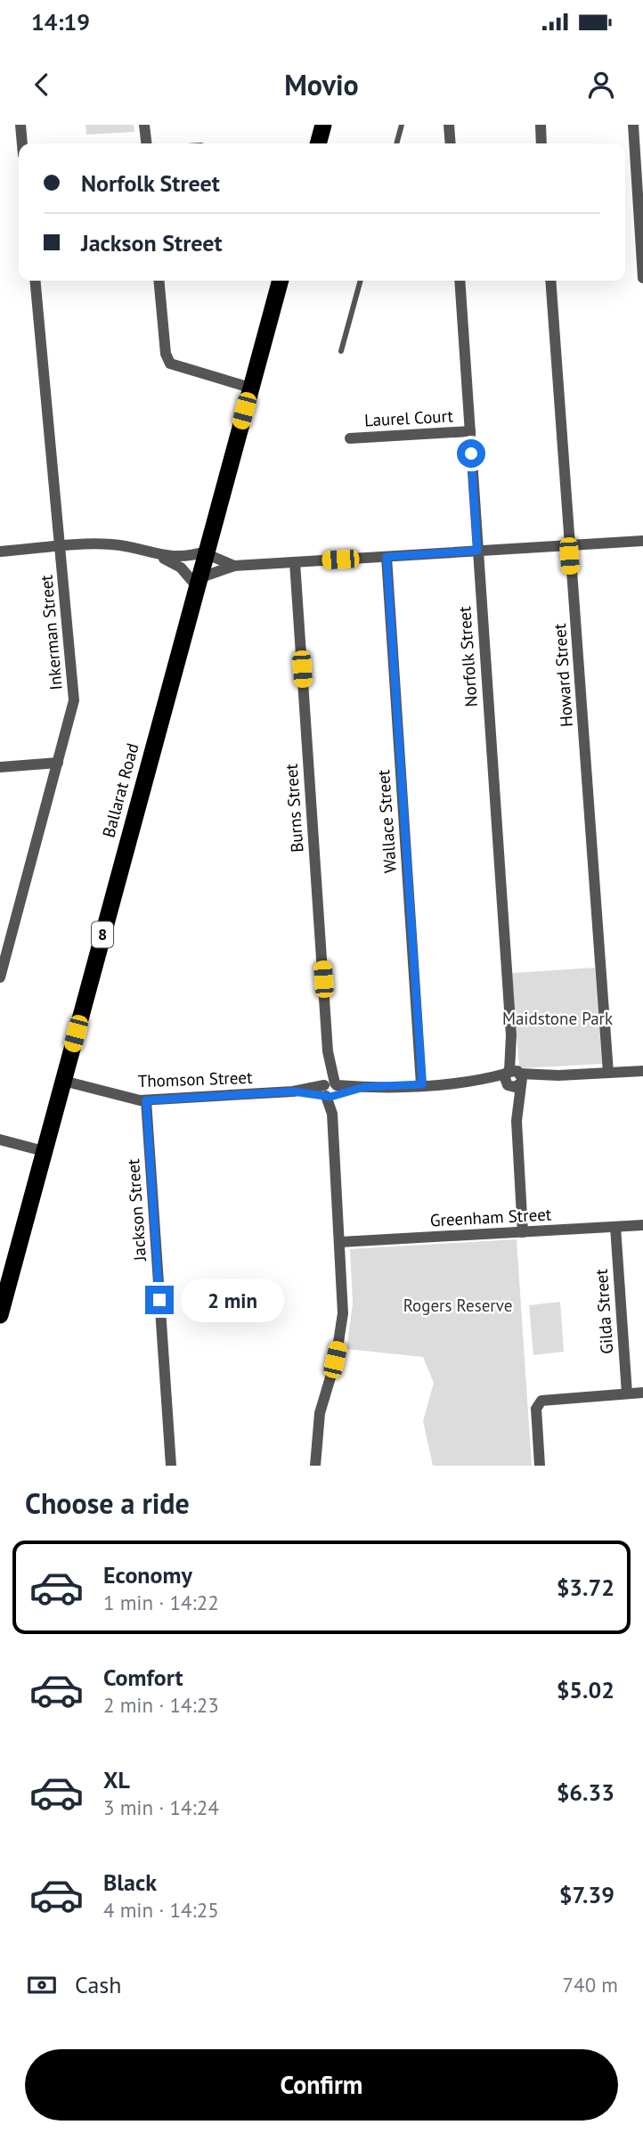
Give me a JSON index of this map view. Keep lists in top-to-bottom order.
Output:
{
  "streets": {
    "highway": ["Ballarat Road", "8"],
    "street": [
      "Laurel Court",
      "Inkerman Street",
      "Norfolk Street",
      "Howard Street",
      "Burns Street",
      "Wallace Street",
      "Thomson Street",
      "Jackson Street",
      "Greenham Street",
      "Gilda Street"
    ]
  },
  "crossings": [
    ["Laurel Court", "Norfolk Street"],
    ["Norfolk Street", "Thomson Street"],
    ["Norfolk Street", "Greenham Street"],
    ["Howard Street", "Thomson Street"],
    ["Ballarat Road", "Thomson Street"],
    ["Burns Street", "Thomson Street"],
    ["Burns Street", "Greenham Street"],
    ["Wallace Street", "Thomson Street"],
    ["Thomson Street", "Jackson Street"],
    ["Greenham Street", "Gilda Street"]
  ],
  "parks": ["Maidstone Park", "Rogers Reserve"],
  "page": {
    "status": "14:19",
    "header": "Movio",
    "banner": ["Norfolk Street", "Jackson Street"],
    "bubble": "2 min",
    "heading": "Choose a ride",
    "list": [
      {
        "name": "Economy",
        "note": "1 min · 14:22",
        "value": "$3.72"
      },
      {
        "name": "Comfort",
        "note": "2 min · 14:23",
        "value": "$5.02"
      },
      {
        "name": "XL",
        "note": "3 min · 14:24",
        "value": "$6.33"
      },
      {
        "name": "Black",
        "note": "4 min · 14:25",
        "value": "$7.39"
      }
    ],
    "pay": ["Cash", "740 m"],
    "buttons": "Confirm"
  }
}
